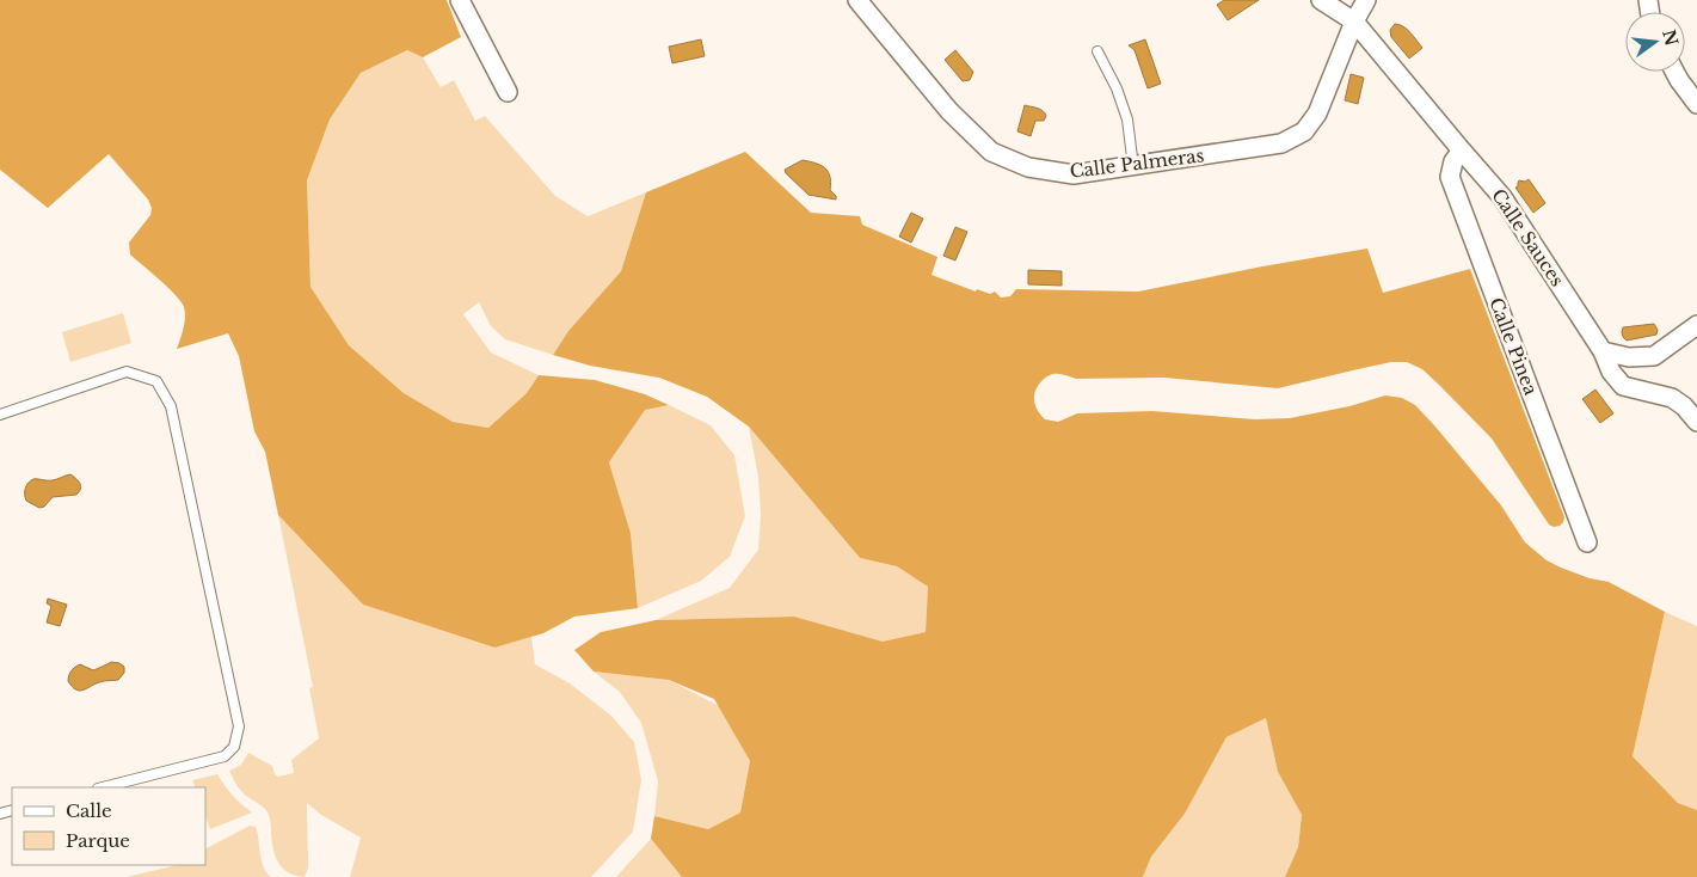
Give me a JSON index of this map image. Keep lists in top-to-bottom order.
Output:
{
  "streets": {
    "street": ["Calle Palmeras", "Calle Sauces", "Calle Pinea"]
  },
  "crossings": [
    ["Calle Palmeras", "Calle Sauces"],
    ["Calle Sauces", "Calle Pinea"]
  ],
  "legend": ["Calle", "Parque"],
  "north": "right"
}
